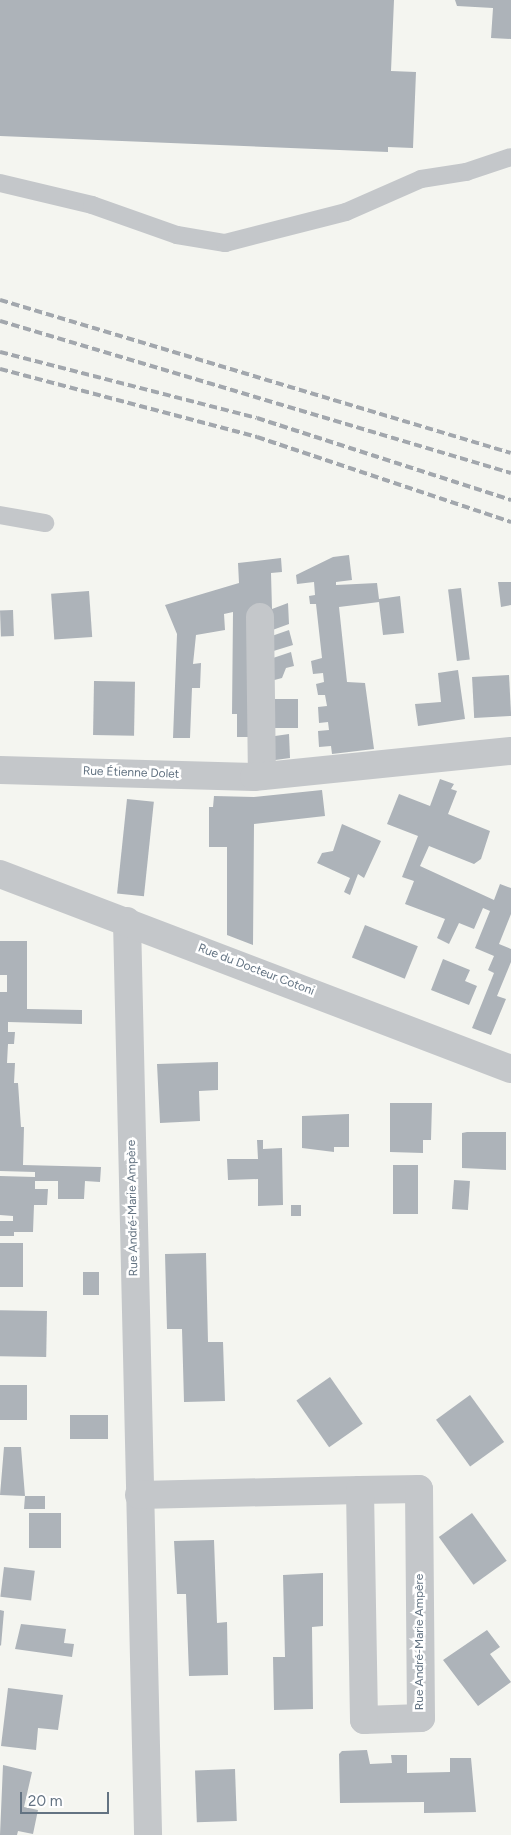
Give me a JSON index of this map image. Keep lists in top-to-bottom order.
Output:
{
  "streets": {
    "street": ["Rue Étienne Dolet", "Rue du Docteur Cotoni", "Rue André-Marie Ampère"]
  },
  "crossings": [
    ["Rue du Docteur Cotoni", "Rue André-Marie Ampère"]
  ],
  "scale_bar": "20 m"
}
